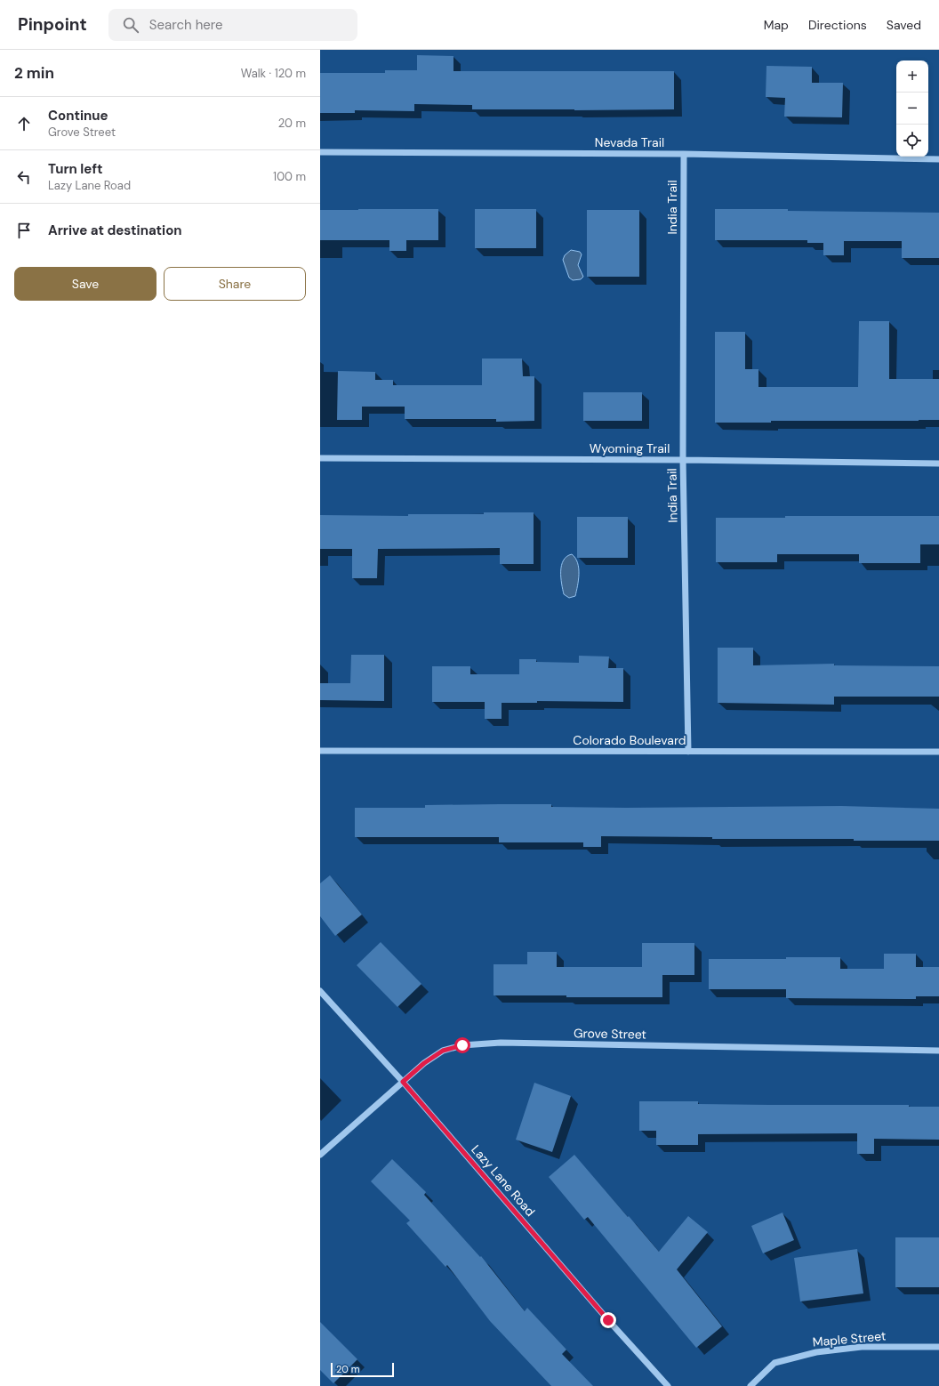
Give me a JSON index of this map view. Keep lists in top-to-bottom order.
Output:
{
  "streets": {
    "street": [
      "Nevada Trail",
      "India Trail",
      "Wyoming Trail",
      "Colorado Boulevard",
      "Grove Street",
      "Lazy Lane Road",
      "Maple Street"
    ]
  },
  "crossings": [
    ["Nevada Trail", "India Trail"],
    ["India Trail", "Wyoming Trail"],
    ["India Trail", "Colorado Boulevard"],
    ["Grove Street", "Lazy Lane Road"]
  ],
  "scale_bar": "20 m",
  "page": {
    "header": "Pinpoint",
    "search": "Search here",
    "nav": ["Map", "Directions", "Saved"],
    "heading": ["2 min", "Walk · 120 m"],
    "map_buttons": ["+", "−"],
    "list": [
      ["Continue", "Grove Street", "20 m"],
      ["Turn left", "Lazy Lane Road", "100 m"],
      "Arrive at destination"
    ],
    "buttons": ["Save", "Share"],
    "scale": "20 m"
  }
}
